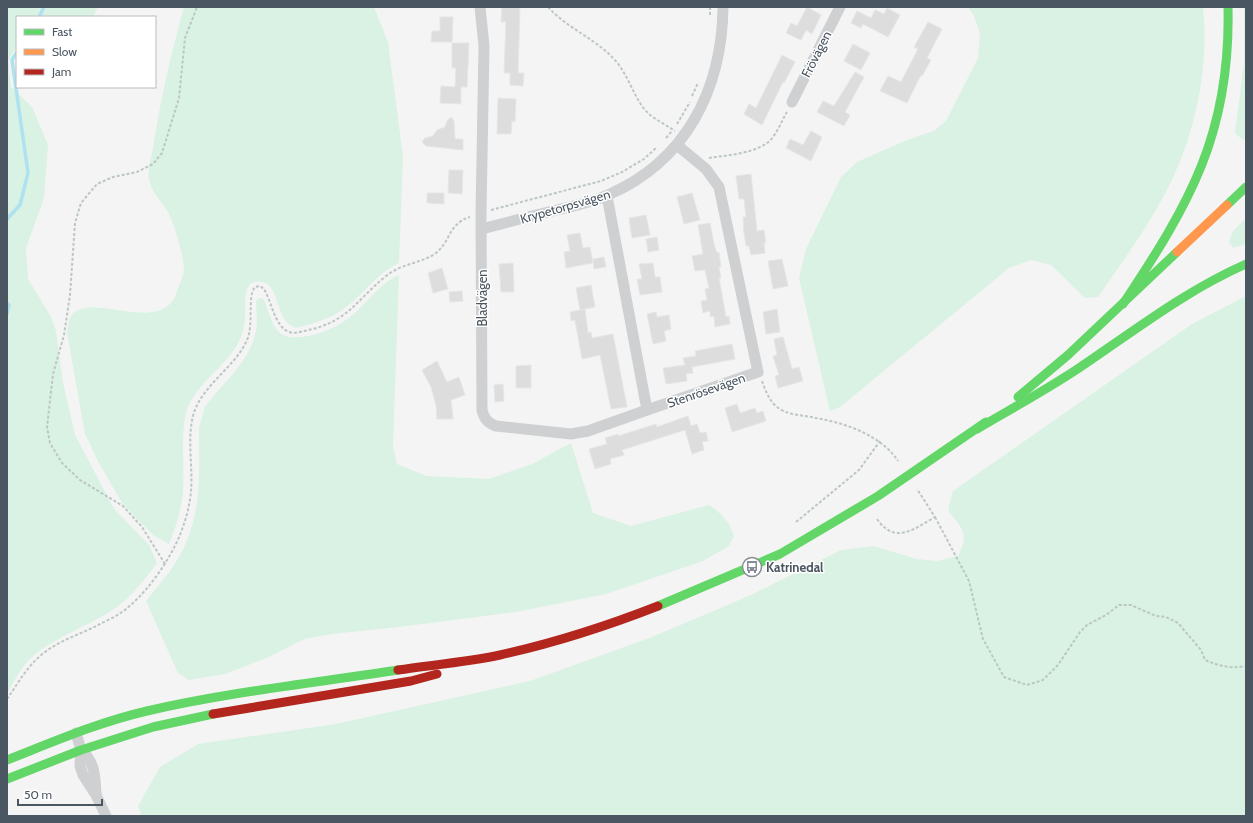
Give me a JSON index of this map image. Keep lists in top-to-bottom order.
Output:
{
  "streets": {
    "street": [
      "Frövägen",
      "Krypetorpsvägen",
      "Bladvägen",
      "Stenrösevägen"
    ]
  },
  "crossings": [
    ["Krypetorpsvägen", "Bladvägen"],
    ["Krypetorpsvägen", "Stenrösevägen"],
    ["Bladvägen", "Stenrösevägen"]
  ],
  "places": {
    "bus stop": ["Katrinedal"]
  },
  "legend": ["Fast", "Slow", "Jam"],
  "scale_bar": "50 m"
}
